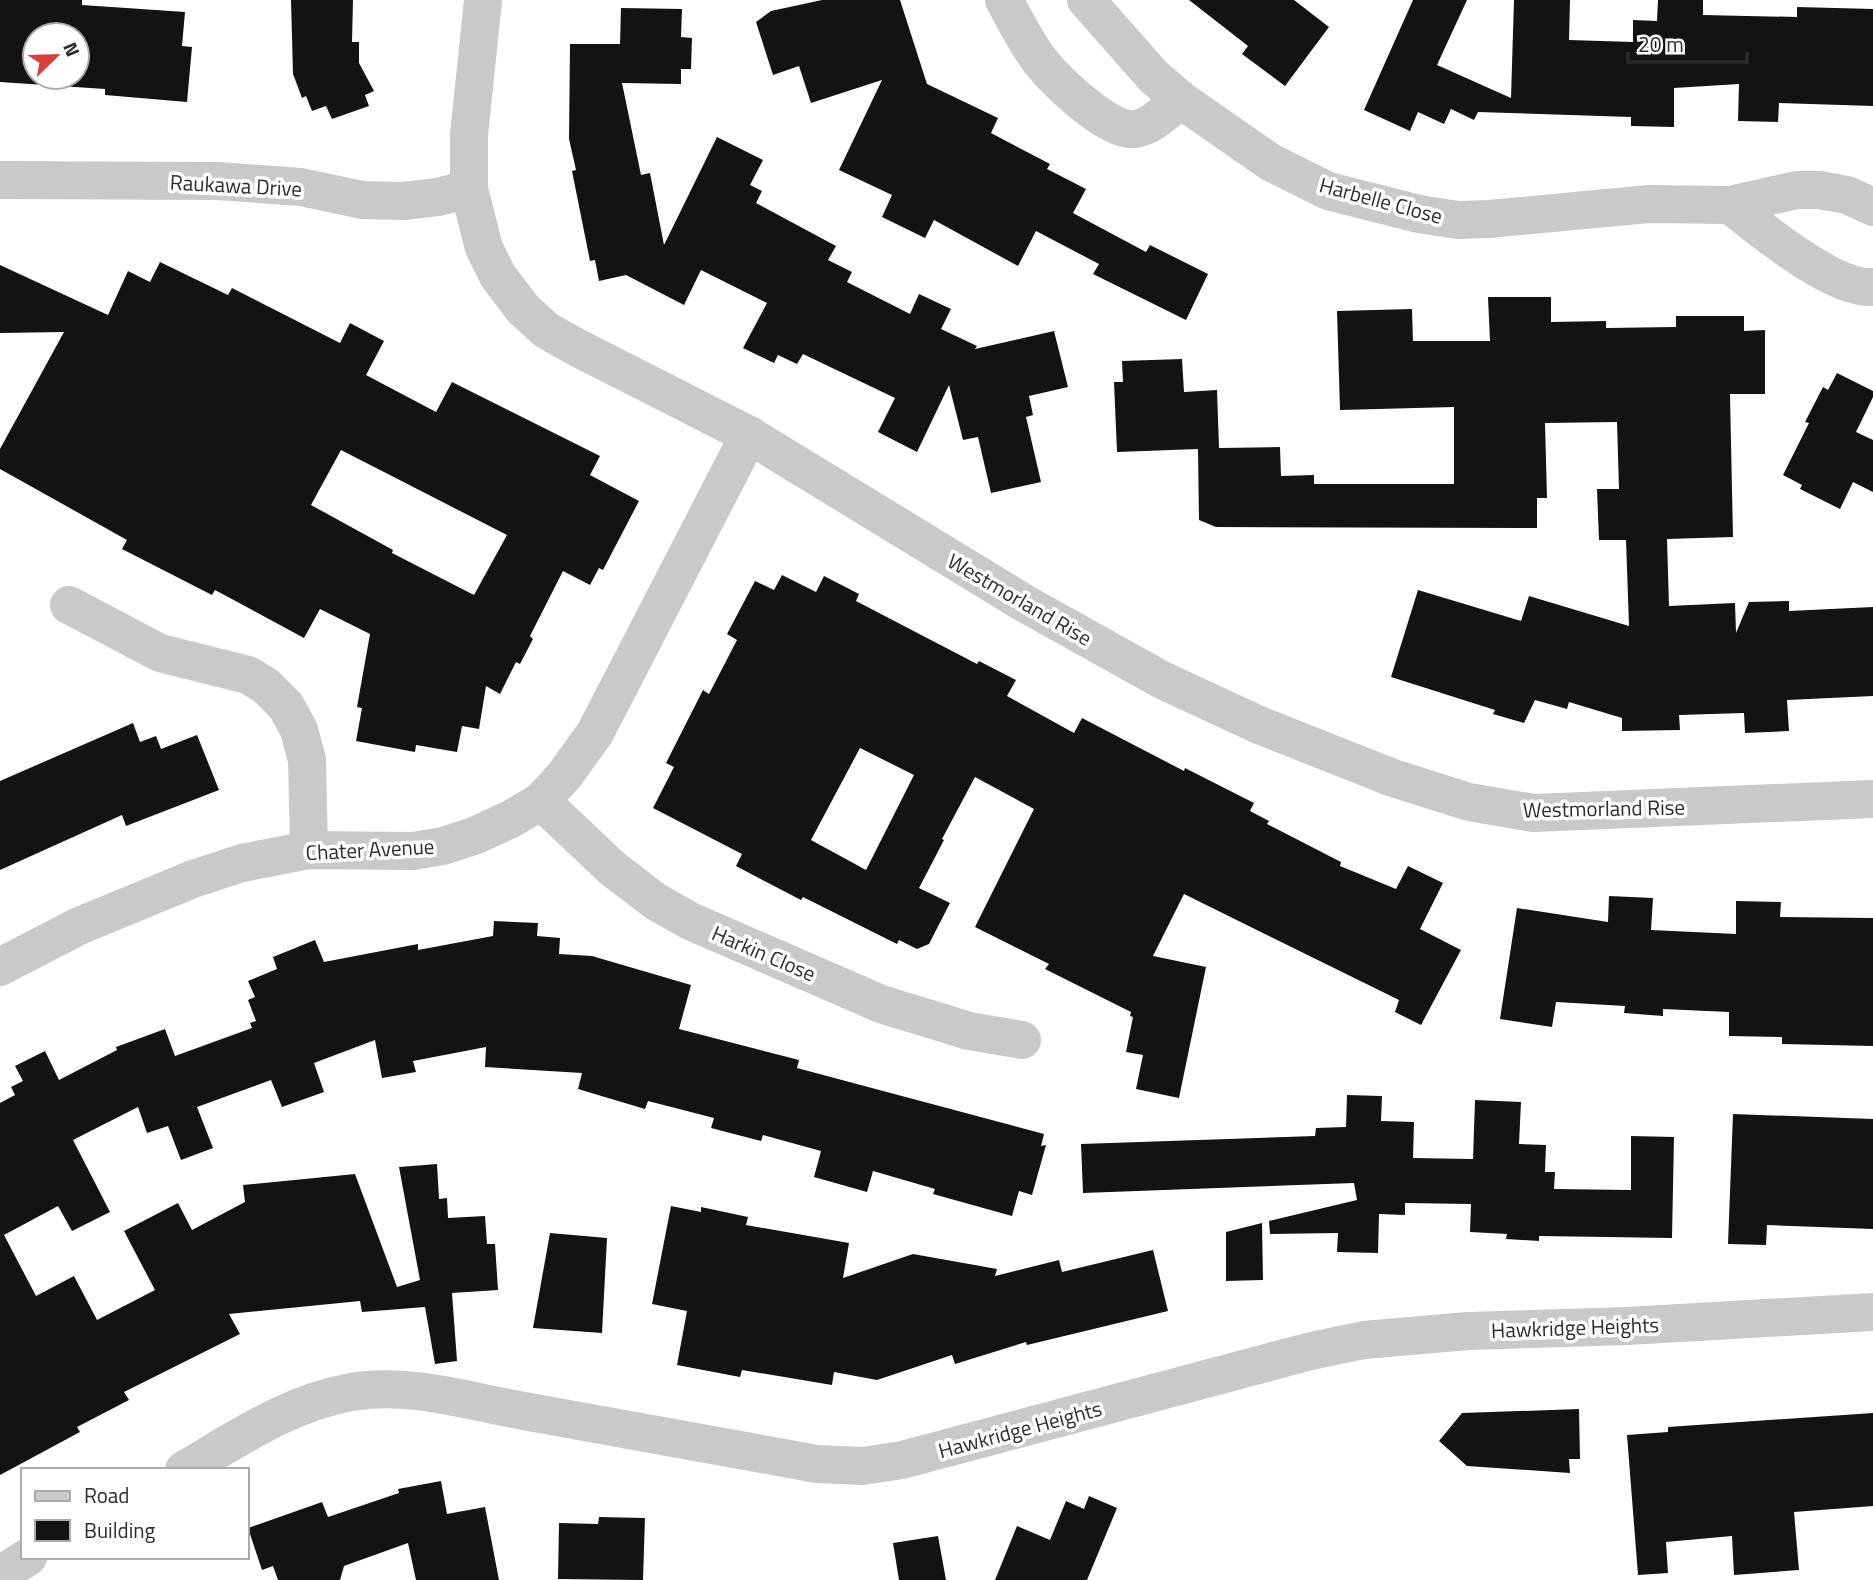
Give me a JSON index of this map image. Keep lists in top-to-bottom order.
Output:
{
  "streets": {
    "street": [
      "Raukawa Drive",
      "Harbelle Close",
      "Westmorland Rise",
      "Chater Avenue",
      "Harkin Close",
      "Hawkridge Heights"
    ]
  },
  "crossings": [
    ["Raukawa Drive", "Westmorland Rise"],
    ["Westmorland Rise", "Chater Avenue"],
    ["Chater Avenue", "Harkin Close"]
  ],
  "legend": ["Road", "Building"],
  "scale_bar": "20 m",
  "north": "top right"
}
